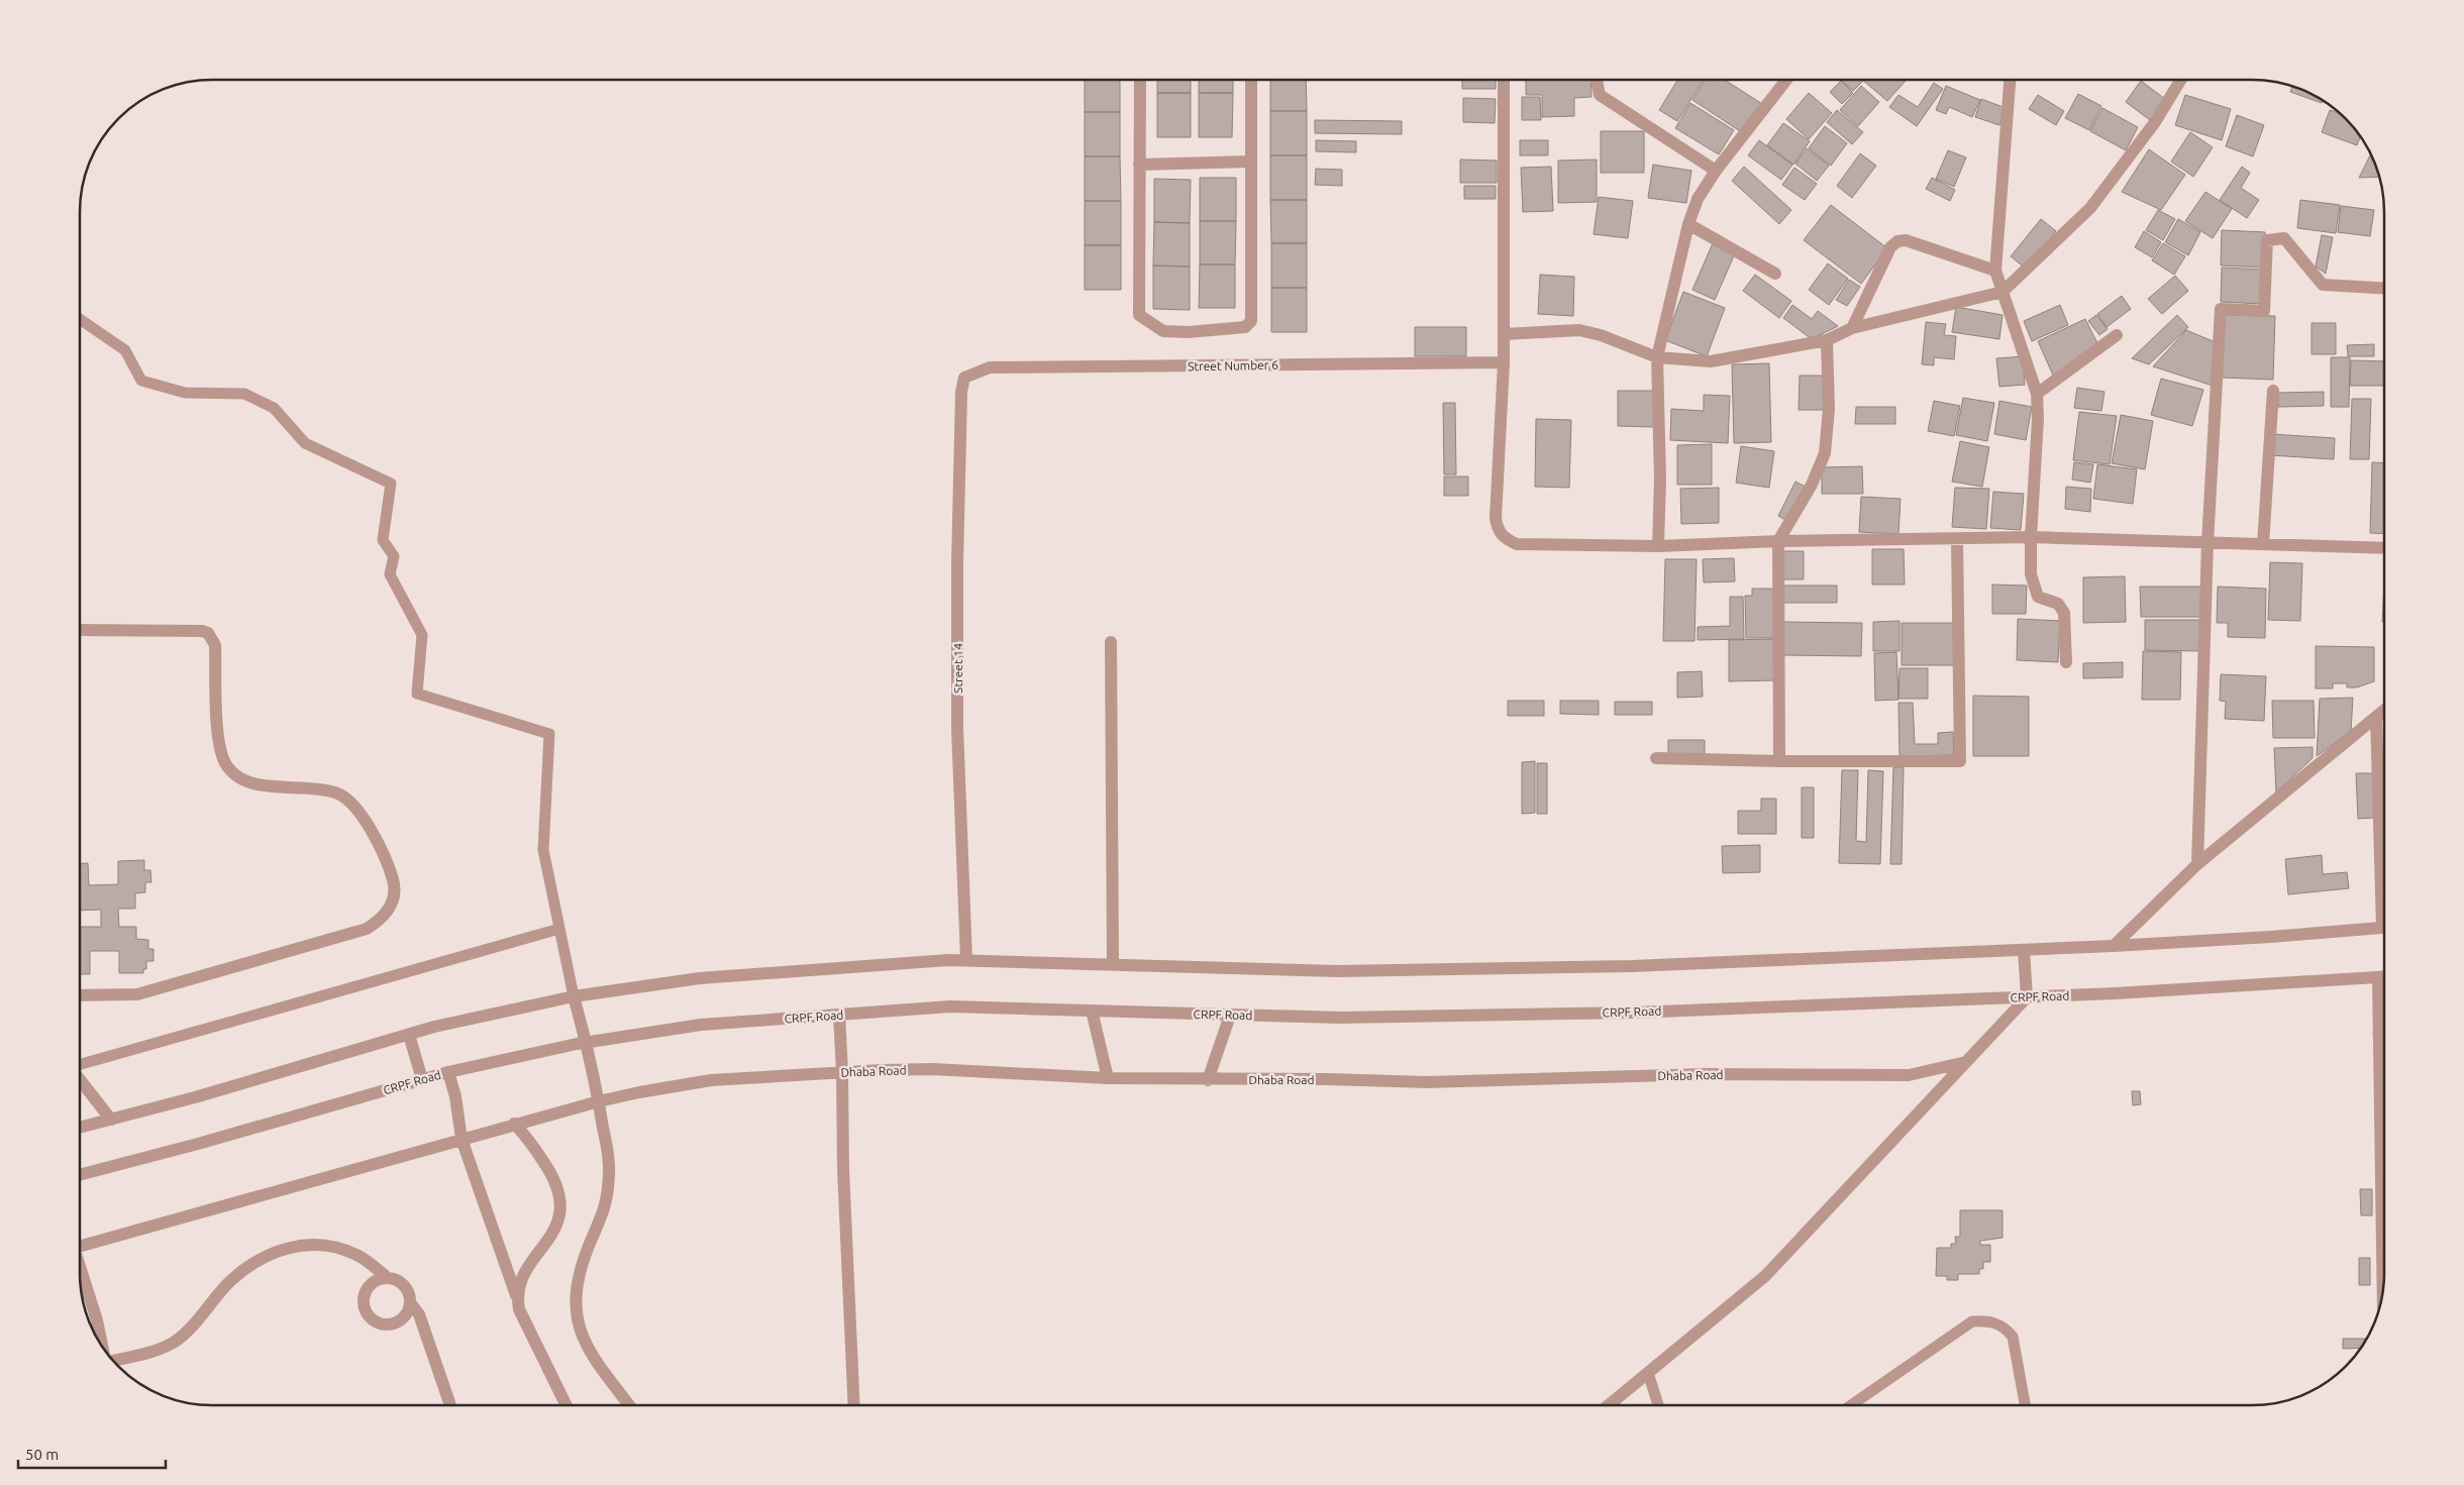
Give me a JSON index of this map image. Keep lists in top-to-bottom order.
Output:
{
  "streets": {
    "street": [
      "Street Number 6",
      "Street 14",
      "CRPF Road",
      "Dhaba Road"
    ]
  },
  "crossings": [
    ["Street Number 6", "Street 14"]
  ],
  "scale_bar": "50 m"
}
